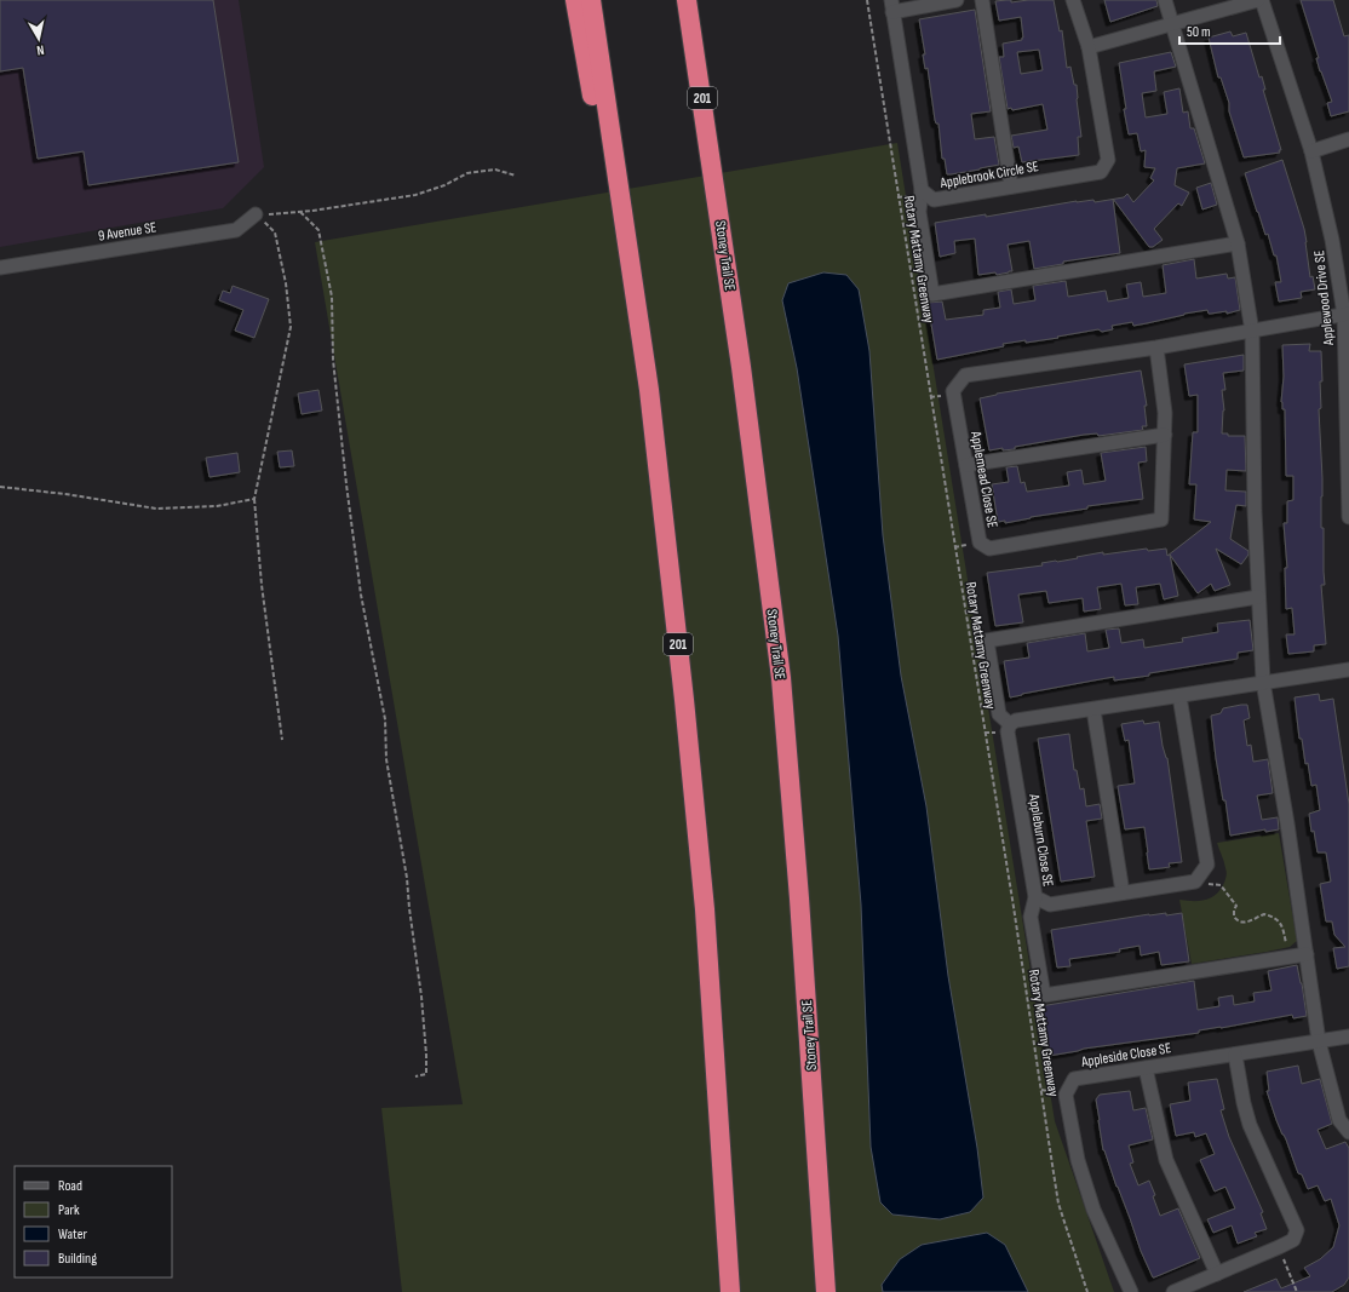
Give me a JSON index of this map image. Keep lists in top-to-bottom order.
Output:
{
  "streets": {
    "highway": ["201", "Stoney Trail SE"],
    "street": [
      "Applebrook Circle SE",
      "9 Avenue SE",
      "Applewood Drive SE",
      "Applemead Close SE",
      "Appleburn Close SE",
      "Appleside Close SE"
    ],
    "path": ["Rotary Mattamy Greenway"]
  },
  "crossings": [
    ["Applewood Drive SE", "Applemead Close SE"]
  ],
  "legend": [
    "Road",
    "Park",
    "Water",
    "Building"
  ],
  "scale_bar": "50 m",
  "north": "bottom"
}
